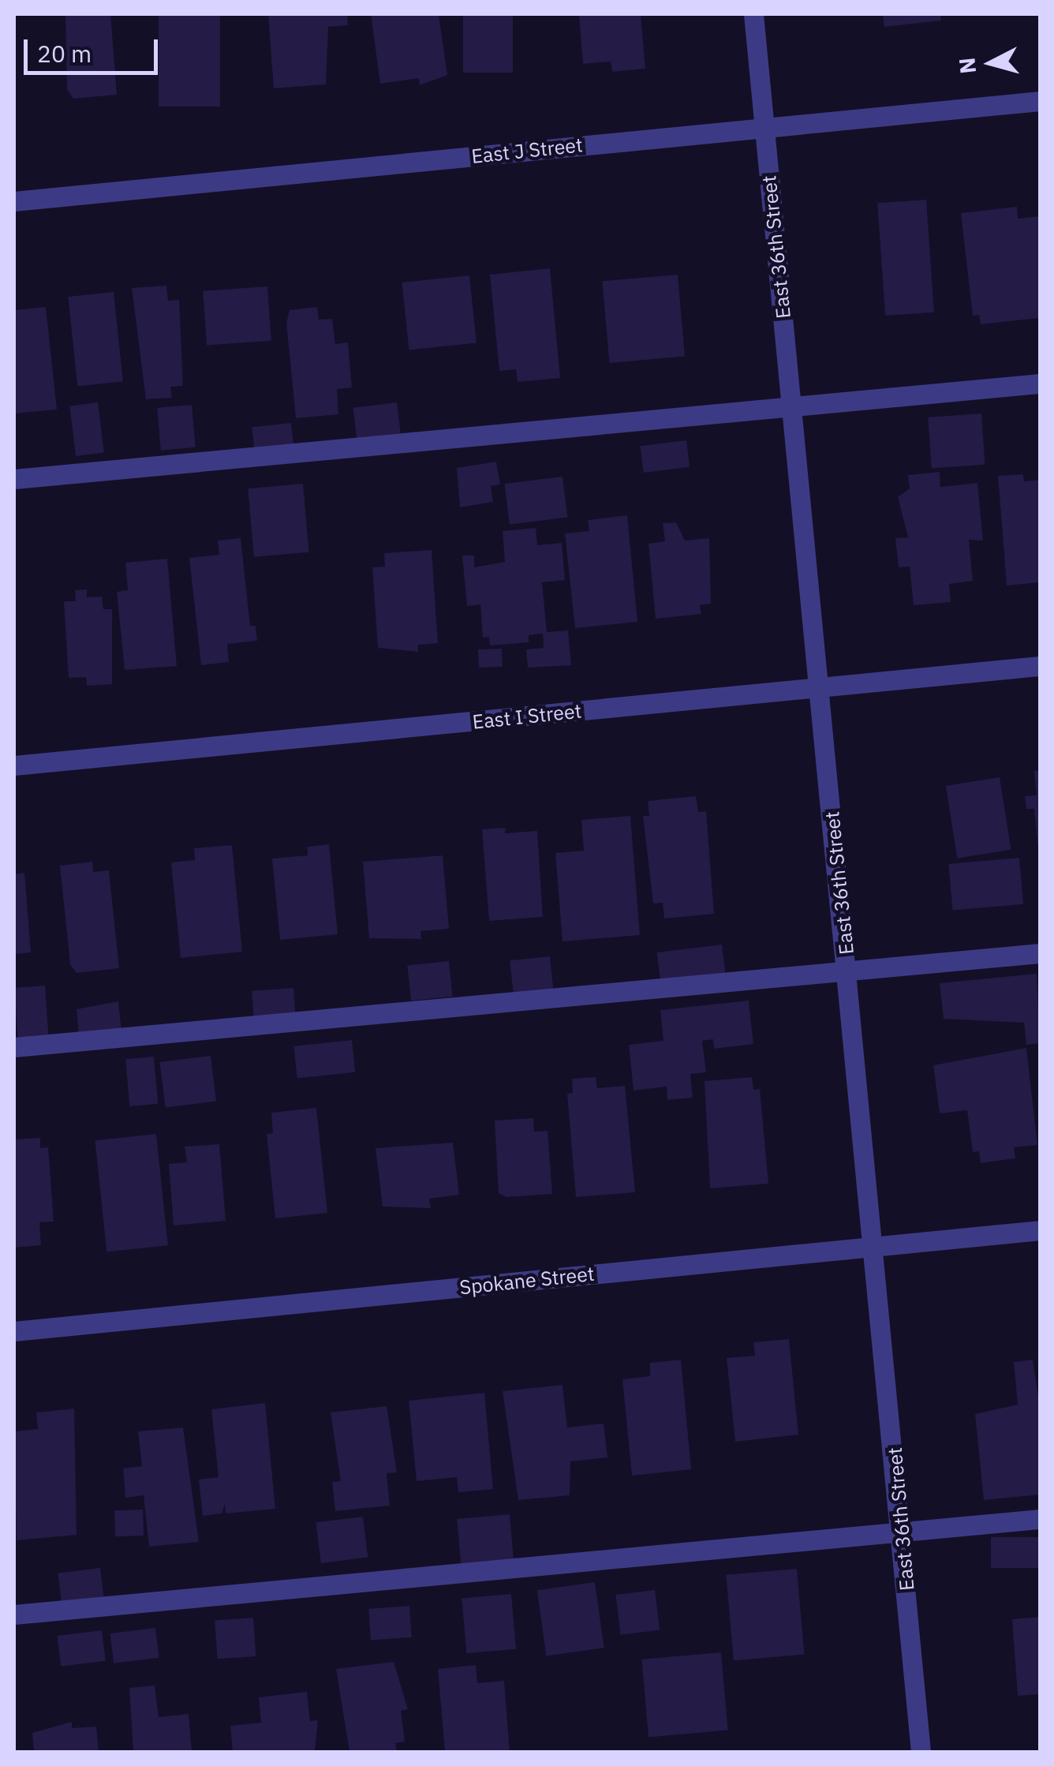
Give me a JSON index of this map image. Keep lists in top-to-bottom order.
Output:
{
  "streets": {
    "street": [
      "East J Street",
      "East 36th Street",
      "East I Street",
      "Spokane Street"
    ]
  },
  "crossings": [
    ["East J Street", "East 36th Street"],
    ["East 36th Street", "East I Street"],
    ["East 36th Street", "Spokane Street"]
  ],
  "scale_bar": "20 m",
  "north": "left"
}
